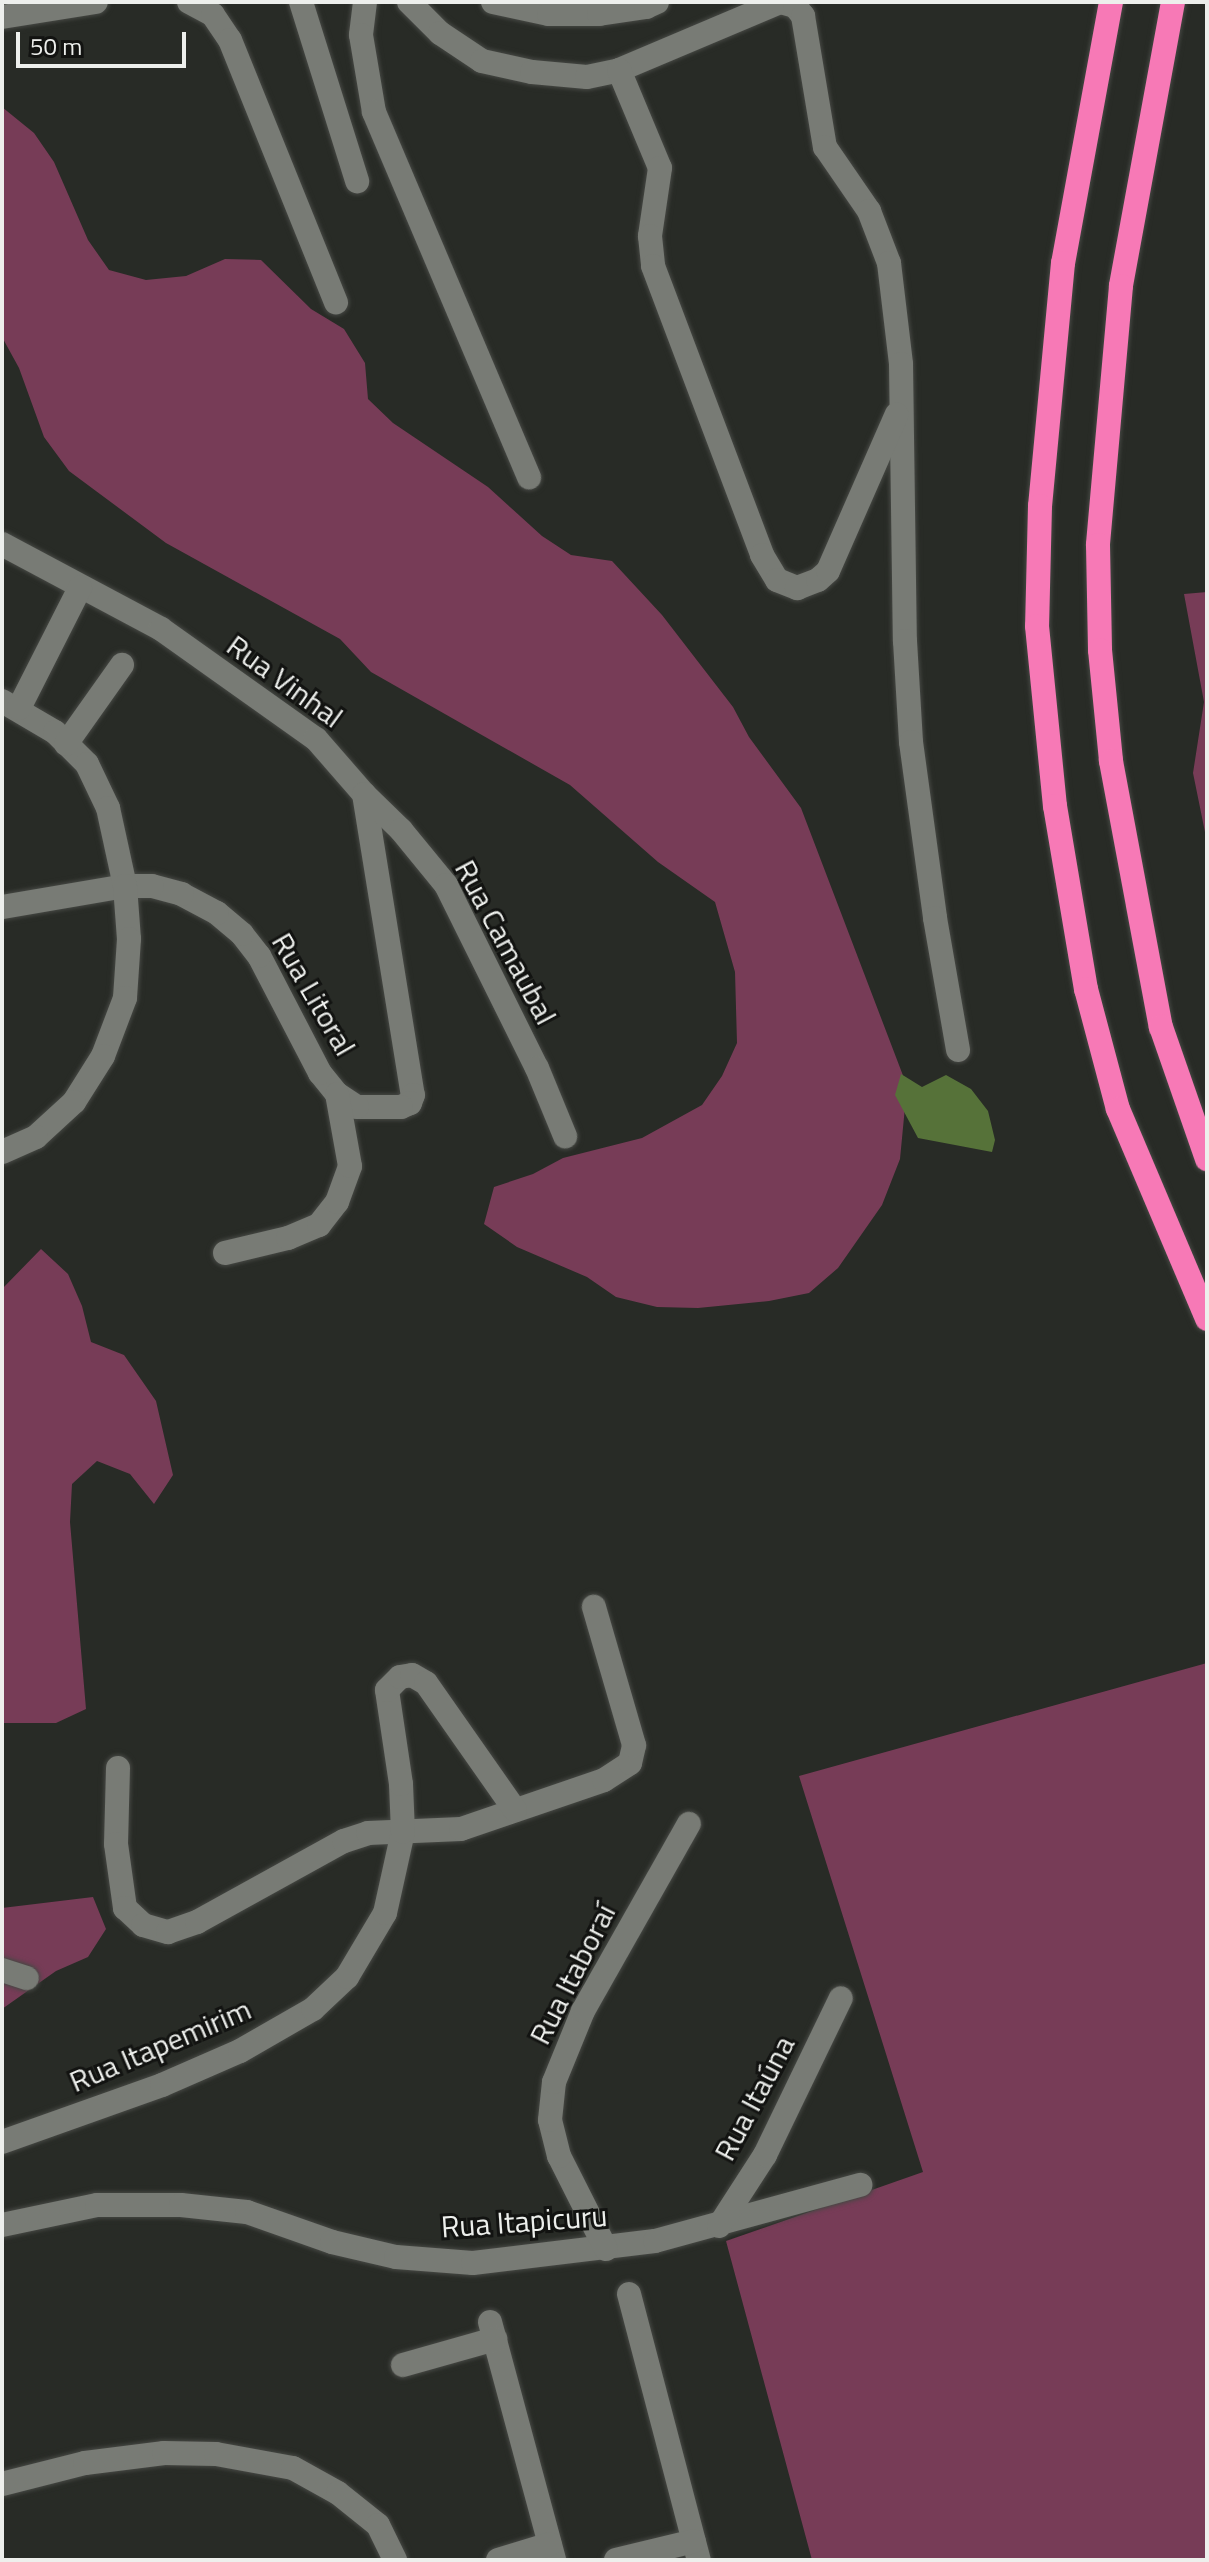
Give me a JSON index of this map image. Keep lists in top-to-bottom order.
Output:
{
  "streets": {
    "street": [
      "Rua Vinhal",
      "Rua Camaubal",
      "Rua Litoral",
      "Rua Itaboraí",
      "Rua Itapemirim",
      "Rua Itaúna",
      "Rua Itapicuru"
    ]
  },
  "crossings": [
    ["Rua Vinhal", "Rua Camaubal"],
    ["Rua Vinhal", "Rua Litoral"],
    ["Rua Camaubal", "Rua Litoral"],
    ["Rua Itaboraí", "Rua Itapicuru"],
    ["Rua Itaúna", "Rua Itapicuru"]
  ],
  "scale_bar": "50 m"
}
